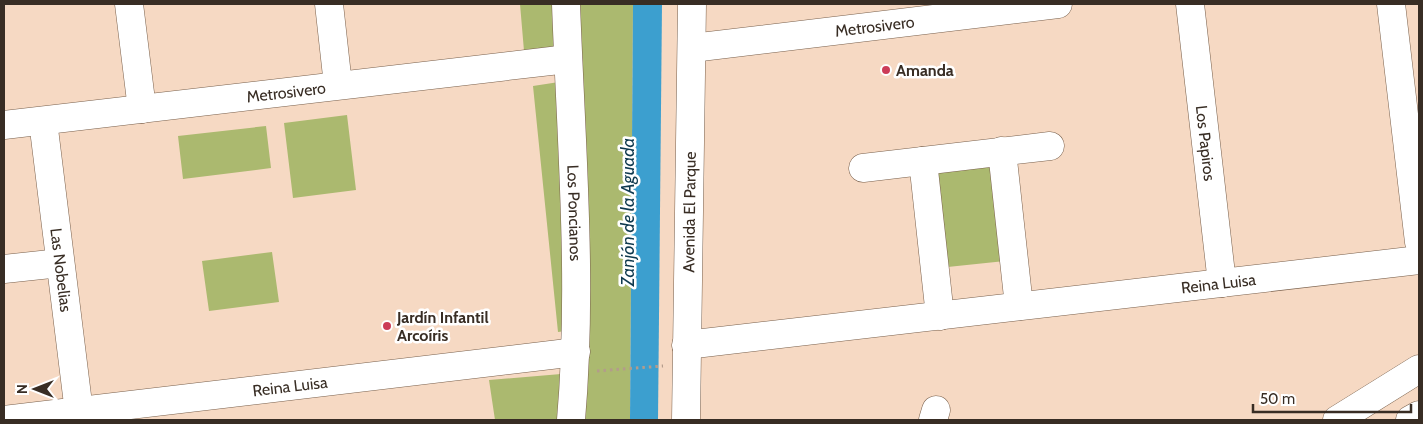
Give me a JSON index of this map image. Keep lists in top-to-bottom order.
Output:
{
  "streets": {
    "street": [
      "Metrosivero",
      "Los Papiros",
      "Los Poncianos",
      "Avenida El Parque",
      "Las Nobelias",
      "Reina Luisa"
    ]
  },
  "crossings": [
    ["Metrosivero", "Los Poncianos"],
    ["Metrosivero", "Avenida El Parque"],
    ["Metrosivero", "Las Nobelias"],
    ["Los Papiros", "Reina Luisa"],
    ["Los Poncianos", "Reina Luisa"],
    ["Avenida El Parque", "Reina Luisa"],
    ["Las Nobelias", "Reina Luisa"]
  ],
  "water": ["Zanjón de la Aguada"],
  "places": ["Amanda", "Jardín Infantil Arcoíris"],
  "scale_bar": "50 m",
  "north": "left"
}
